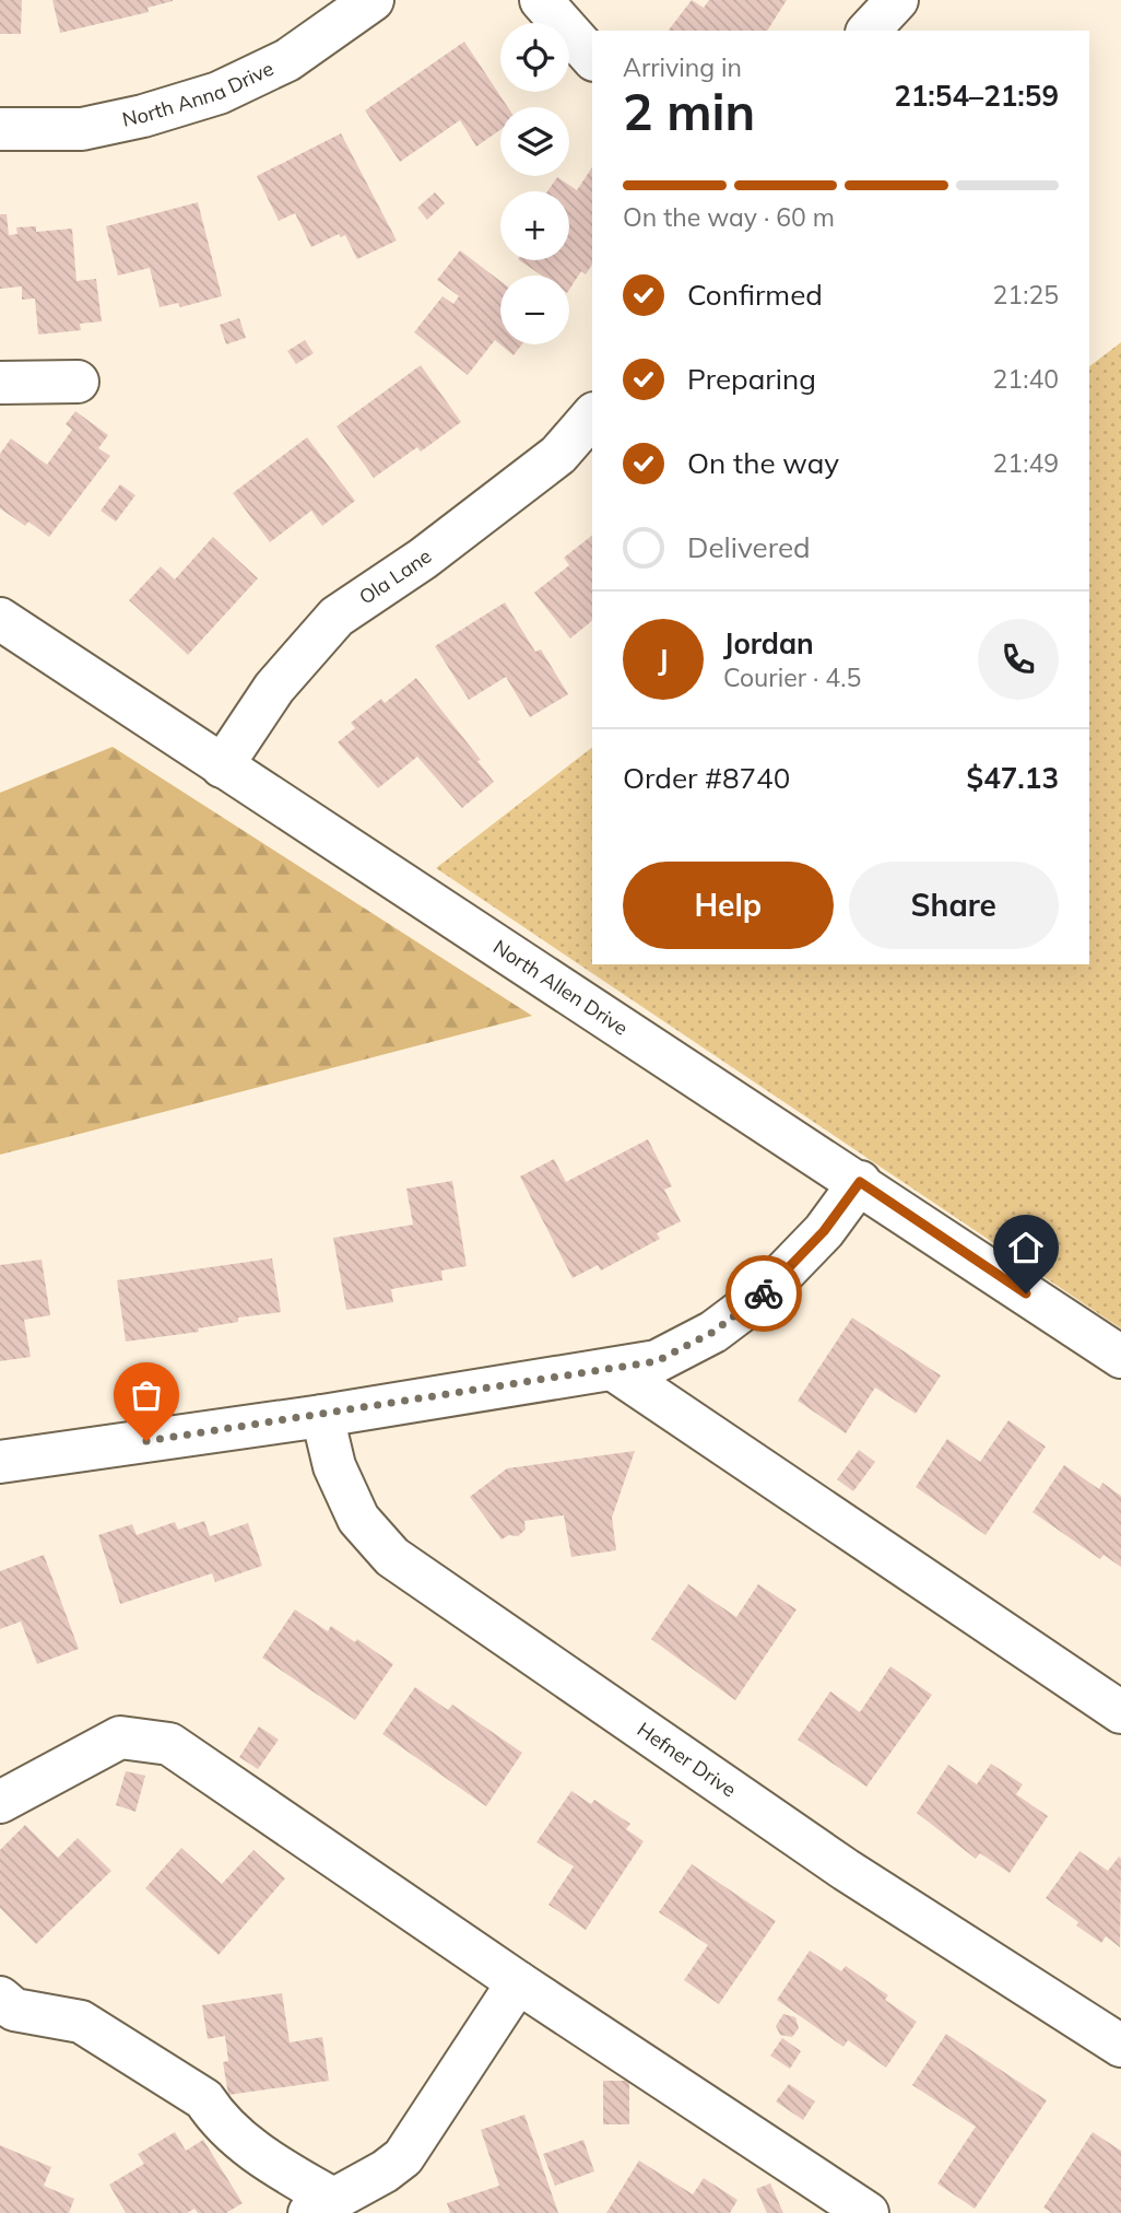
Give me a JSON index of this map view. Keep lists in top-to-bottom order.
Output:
{
  "streets": {
    "street": [
      "North Anna Drive",
      "Ola Lane",
      "North Allen Drive",
      "Hefner Drive"
    ]
  },
  "crossings": [
    ["Ola Lane", "North Allen Drive"]
  ],
  "page": {
    "map_buttons": ["+", "−"],
    "heading": ["2 min", "Arriving in", "21:54–21:59"],
    "panel": [
      "Jordan",
      "Courier · 4.5",
      "Order #8740",
      "$47.13"
    ],
    "bar": "On the way · 60 m",
    "list": [
      ["Confirmed", "21:25"],
      ["Preparing", "21:40"],
      ["On the way", "21:49"],
      "Delivered"
    ],
    "round": "J",
    "buttons": ["Help", "Share"]
  }
}
